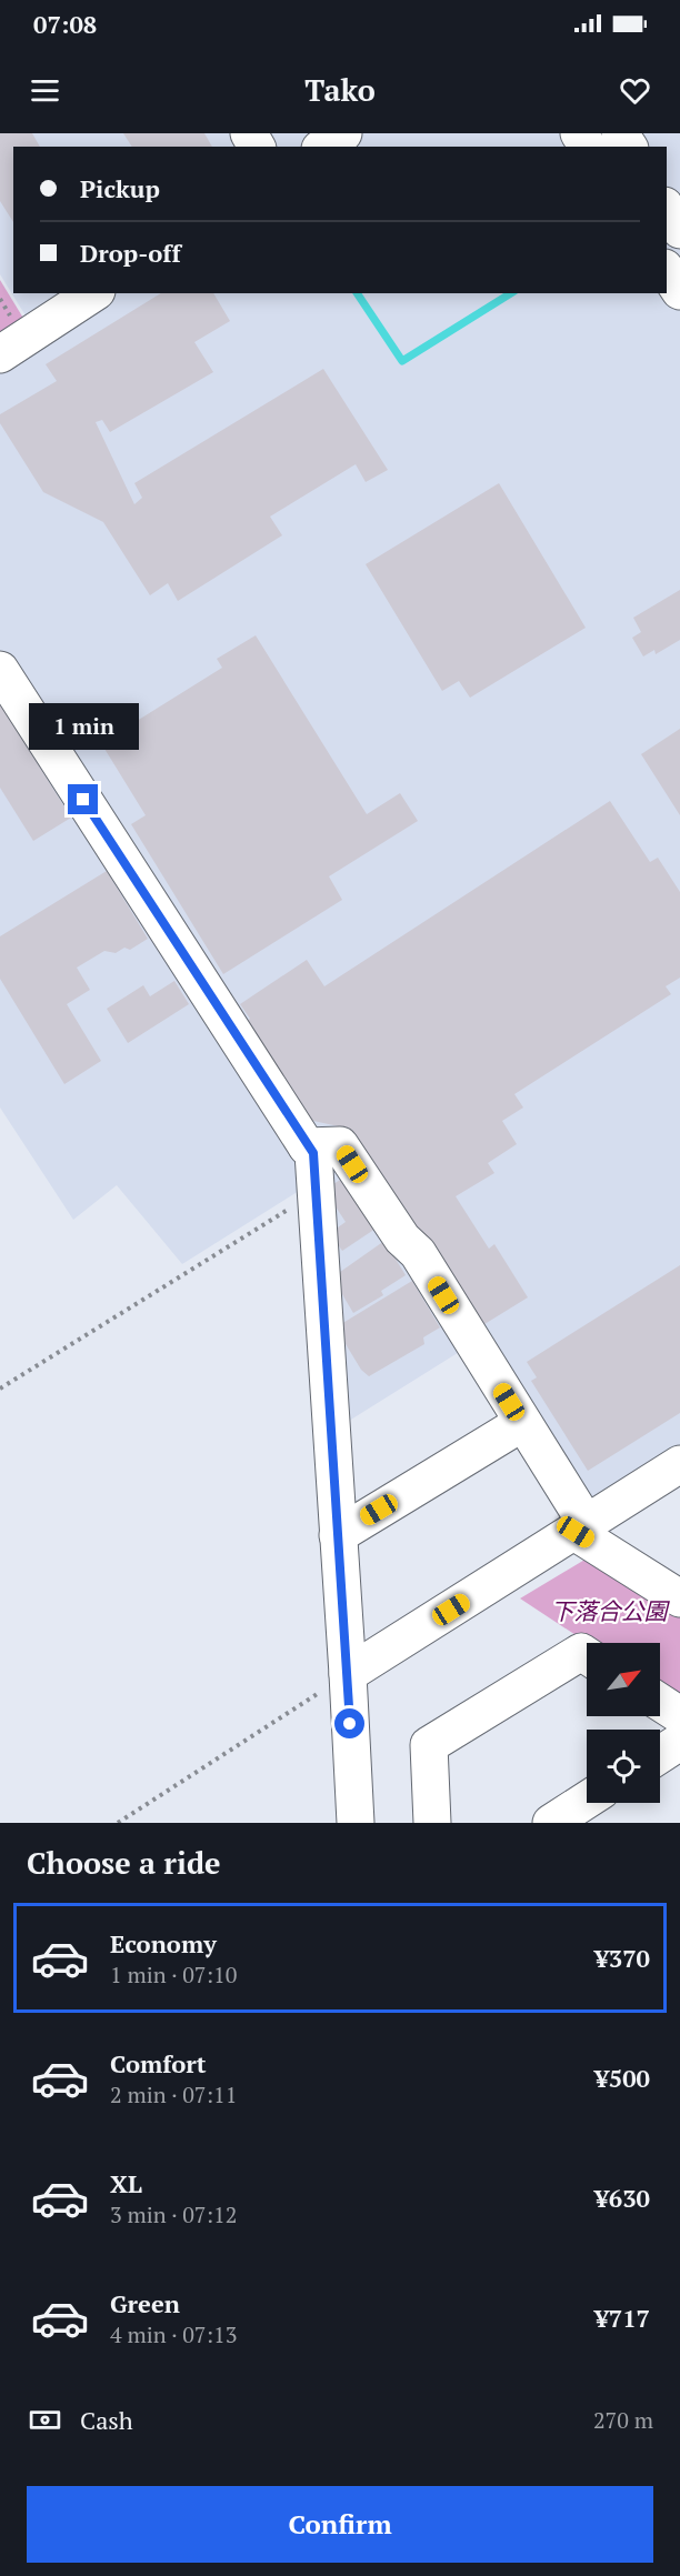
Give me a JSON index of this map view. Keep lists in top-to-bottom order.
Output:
{
  "parks": ["下落合公園"],
  "north": "top right",
  "page": {
    "status": "07:08",
    "header": "Tako",
    "banner": ["Pickup", "Drop-off"],
    "bubble": "1 min",
    "heading": "Choose a ride",
    "list": [
      {
        "name": "Economy",
        "note": "1 min · 07:10",
        "value": "¥370"
      },
      {
        "name": "Comfort",
        "note": "2 min · 07:11",
        "value": "¥500"
      },
      {
        "name": "XL",
        "note": "3 min · 07:12",
        "value": "¥630"
      },
      {
        "name": "Green",
        "note": "4 min · 07:13",
        "value": "¥717"
      }
    ],
    "pay": ["Cash", "270 m"],
    "buttons": "Confirm"
  }
}
